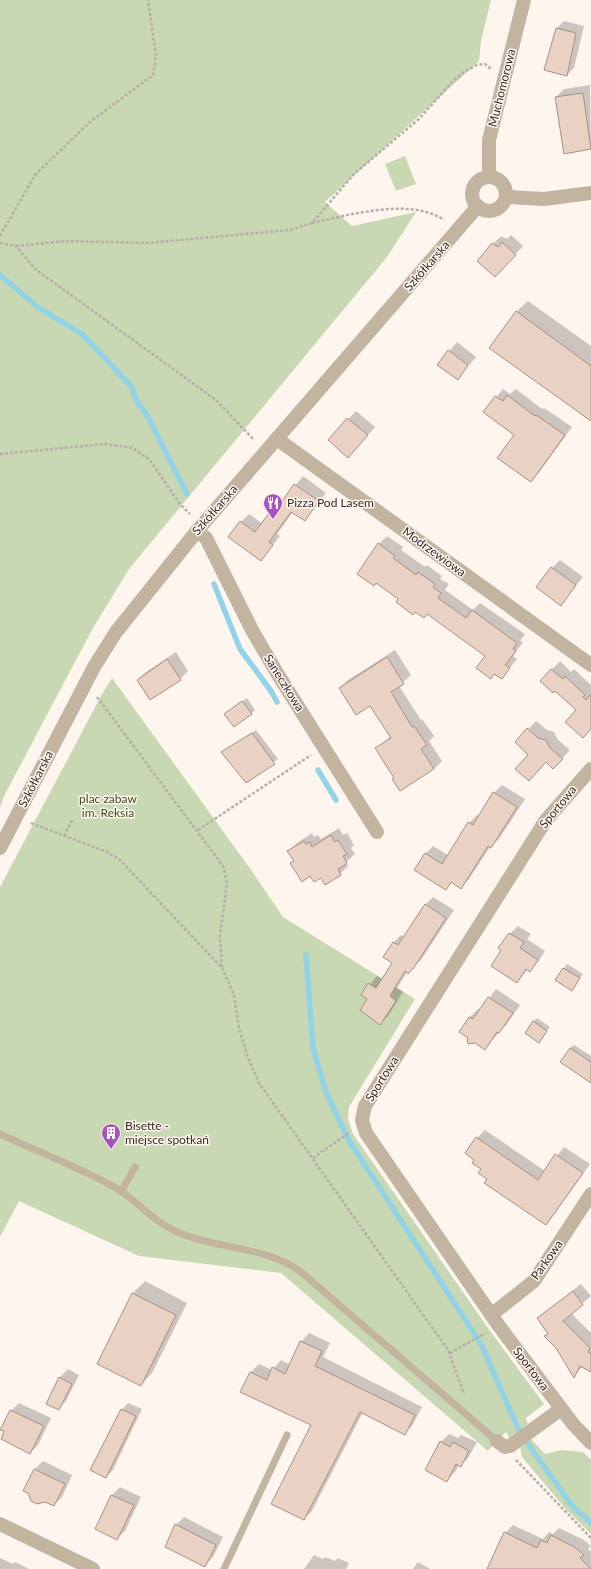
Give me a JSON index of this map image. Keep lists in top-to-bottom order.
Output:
{
  "streets": {
    "street": [
      "Muchomorowa",
      "Szkółkarska",
      "Modrzewiowa",
      "Saneczkowa",
      "Sportowa",
      "Parkowa"
    ]
  },
  "crossings": [
    ["Muchomorowa", "Szkółkarska"],
    ["Szkółkarska", "Modrzewiowa"],
    ["Szkółkarska", "Saneczkowa"],
    ["Sportowa", "Parkowa"]
  ],
  "parks": ["plac zabaw im. Reksia"],
  "places": {
    "restaurant": ["Pizza Pod Lasem"],
    "building": ["Bisette - miejsce spotkań"]
  }
}
